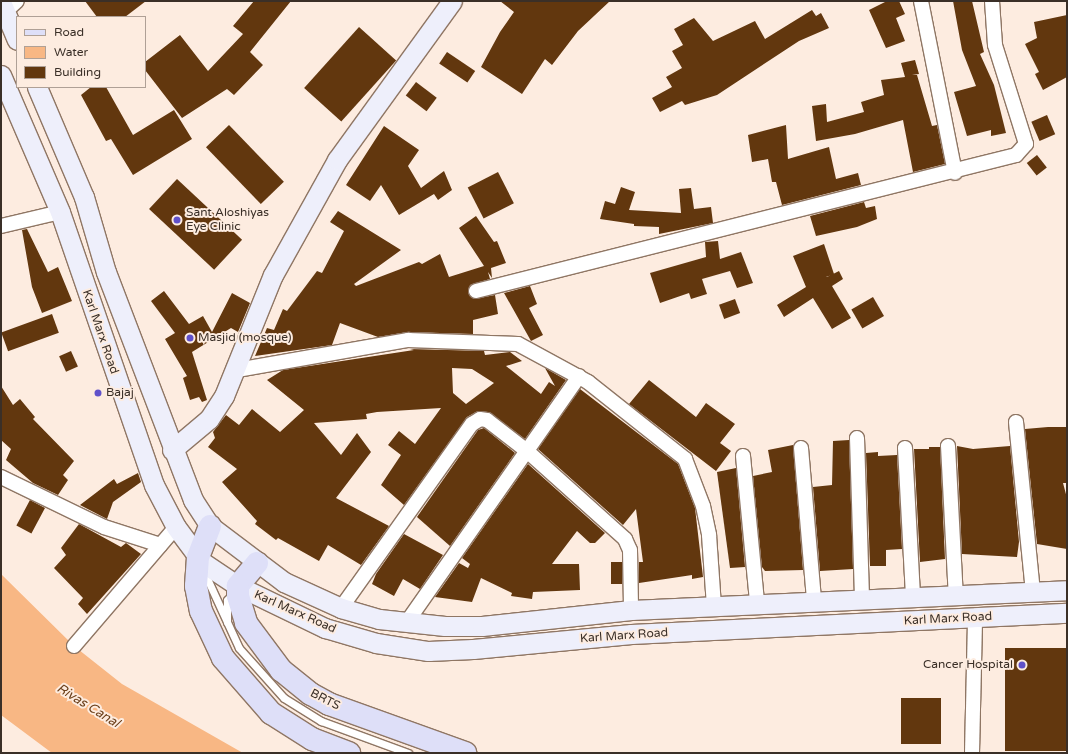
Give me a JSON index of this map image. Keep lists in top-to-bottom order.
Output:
{
  "streets": {
    "main road": ["Karl Marx Road", "BRTS"]
  },
  "crossings": [
    ["Karl Marx Road", "BRTS"]
  ],
  "water": ["Rivas Canal"],
  "places": [
    "Sant Aloshiyas Eye Clinic",
    "Masjid (mosque)",
    "Bajaj",
    "Cancer Hospital"
  ],
  "legend": ["Road", "Water", "Building"]
}
